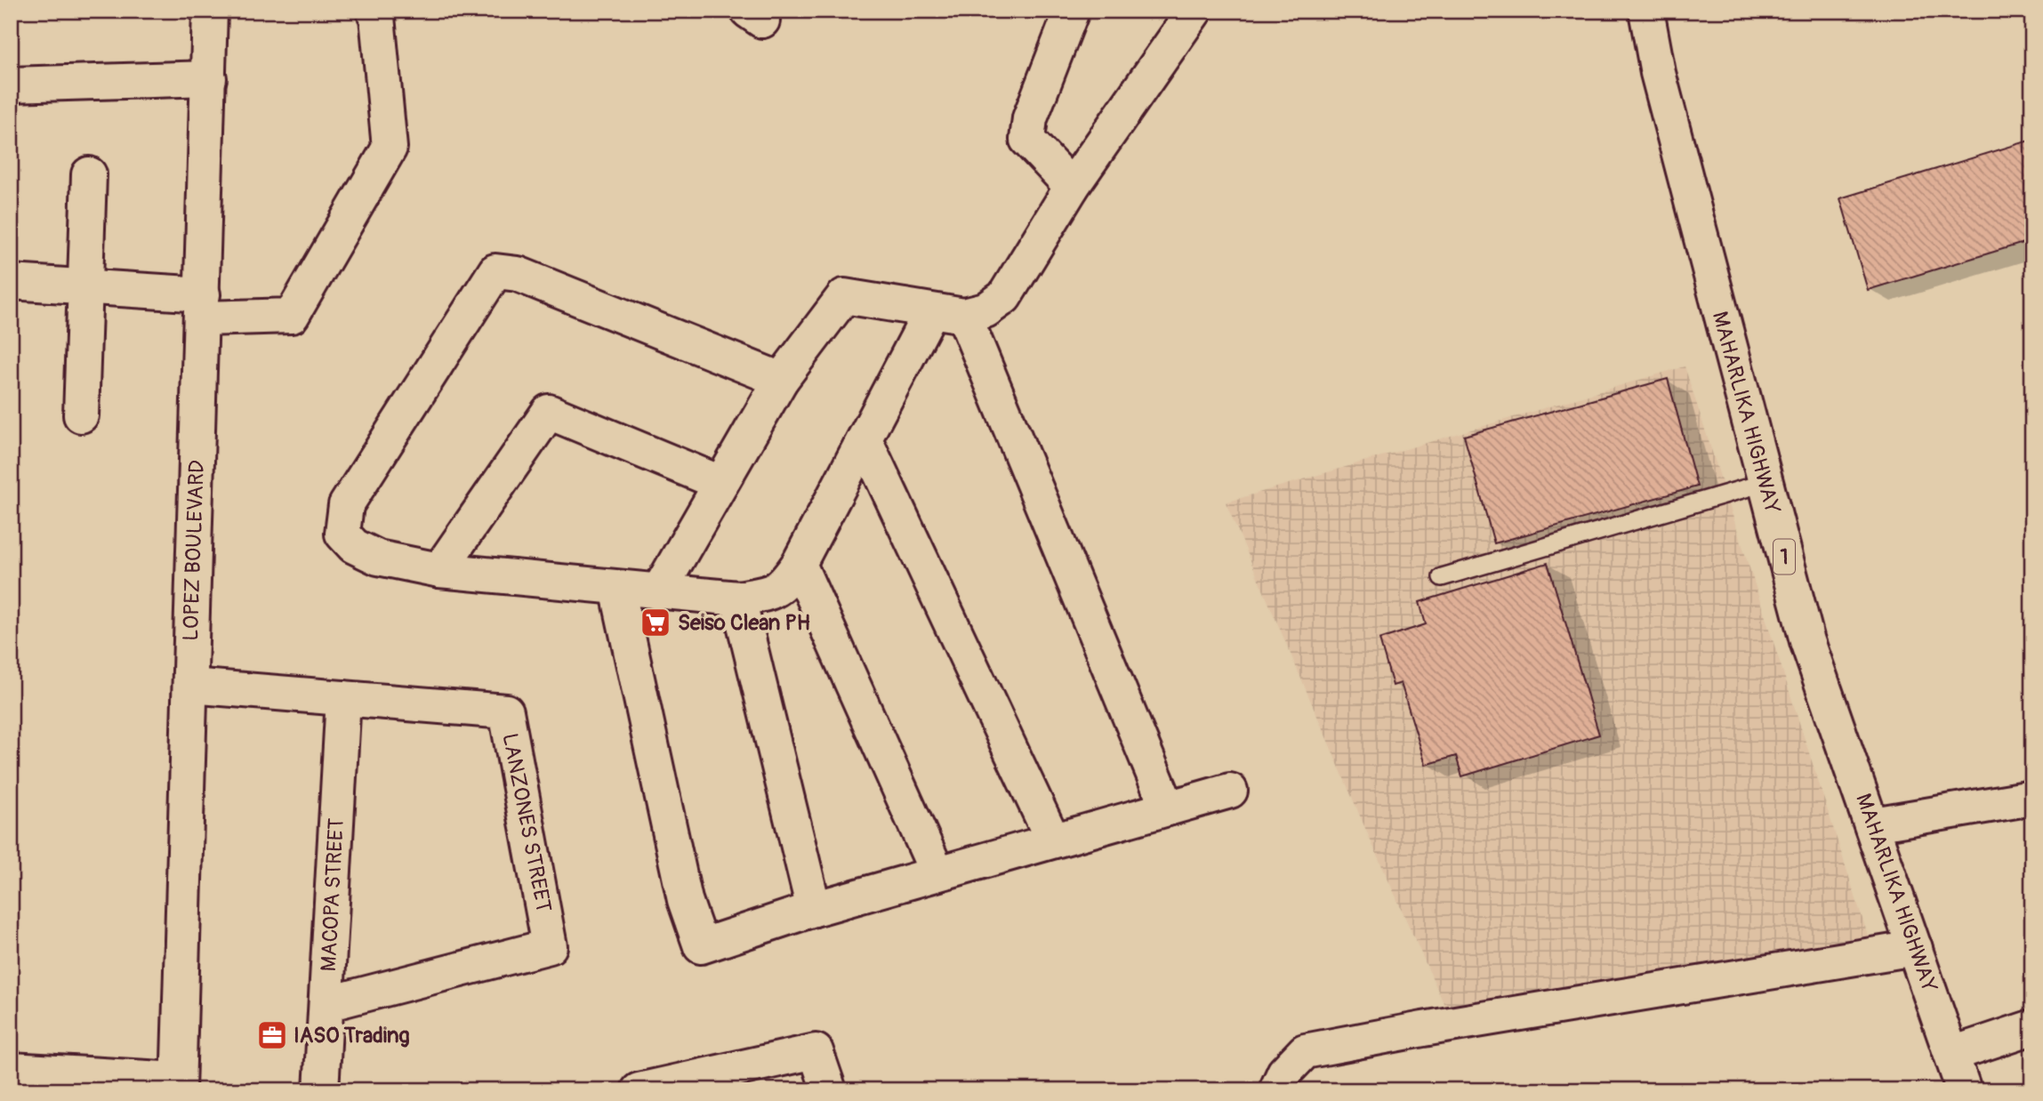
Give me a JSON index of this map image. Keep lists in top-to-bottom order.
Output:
{
  "streets": {
    "street": [
      "MAHARLIKA HIGHWAY",
      "LOPEZ BOULEVARD",
      "1",
      "LANZONES STREET",
      "MACOPA STREET"
    ]
  },
  "crossings": [
    ["LOPEZ BOULEVARD", "LANZONES STREET"],
    ["LANZONES STREET", "MACOPA STREET"]
  ],
  "places": {
    "supermarket": ["Seiso Clean PH"],
    "office": ["IASO Trading"]
  }
}
